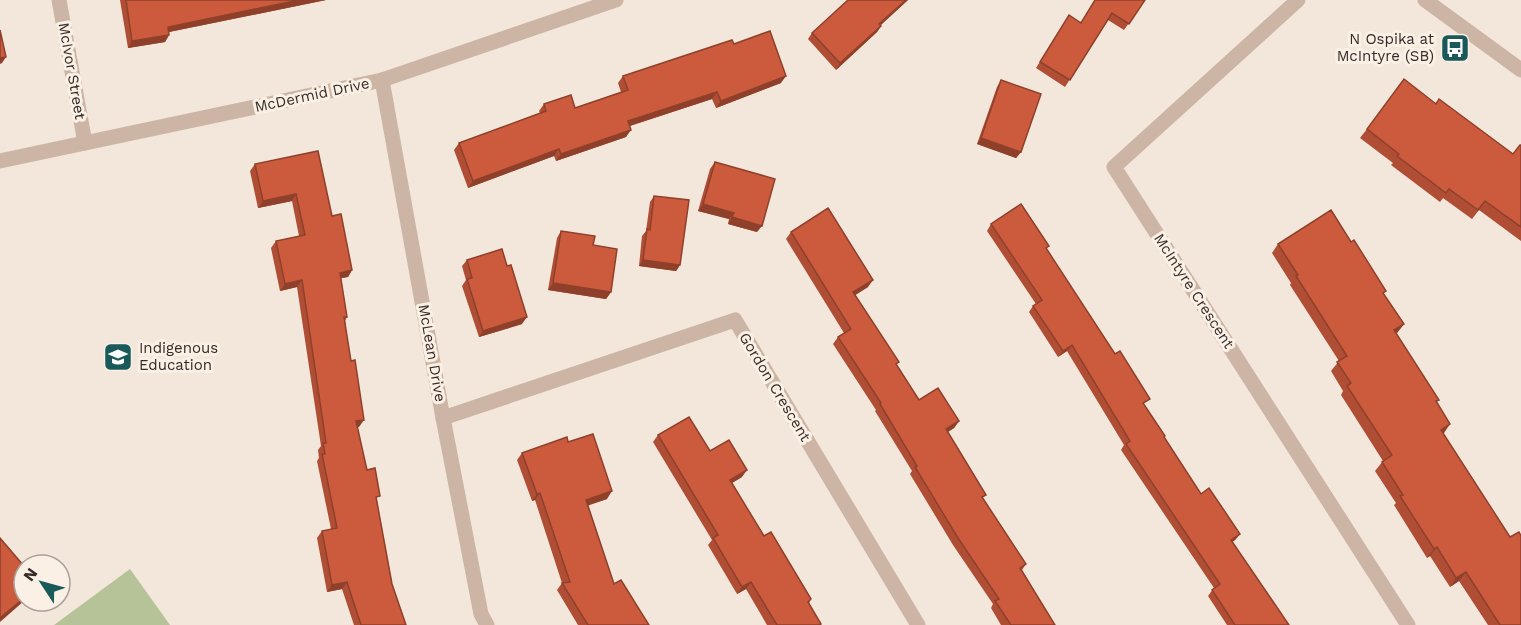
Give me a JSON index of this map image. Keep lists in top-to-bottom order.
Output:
{
  "streets": {
    "street": [
      "McIvor Street",
      "McDermid Drive",
      "McIntyre Crescent",
      "McLean Drive",
      "Gordon Crescent"
    ]
  },
  "crossings": [
    ["McIvor Street", "McDermid Drive"],
    ["McDermid Drive", "McLean Drive"],
    ["McLean Drive", "Gordon Crescent"]
  ],
  "places": {
    "bus stop": ["N Ospika at McIntyre (SB)"],
    "school or university": ["Indigenous Education"]
  },
  "north": "top left"
}
